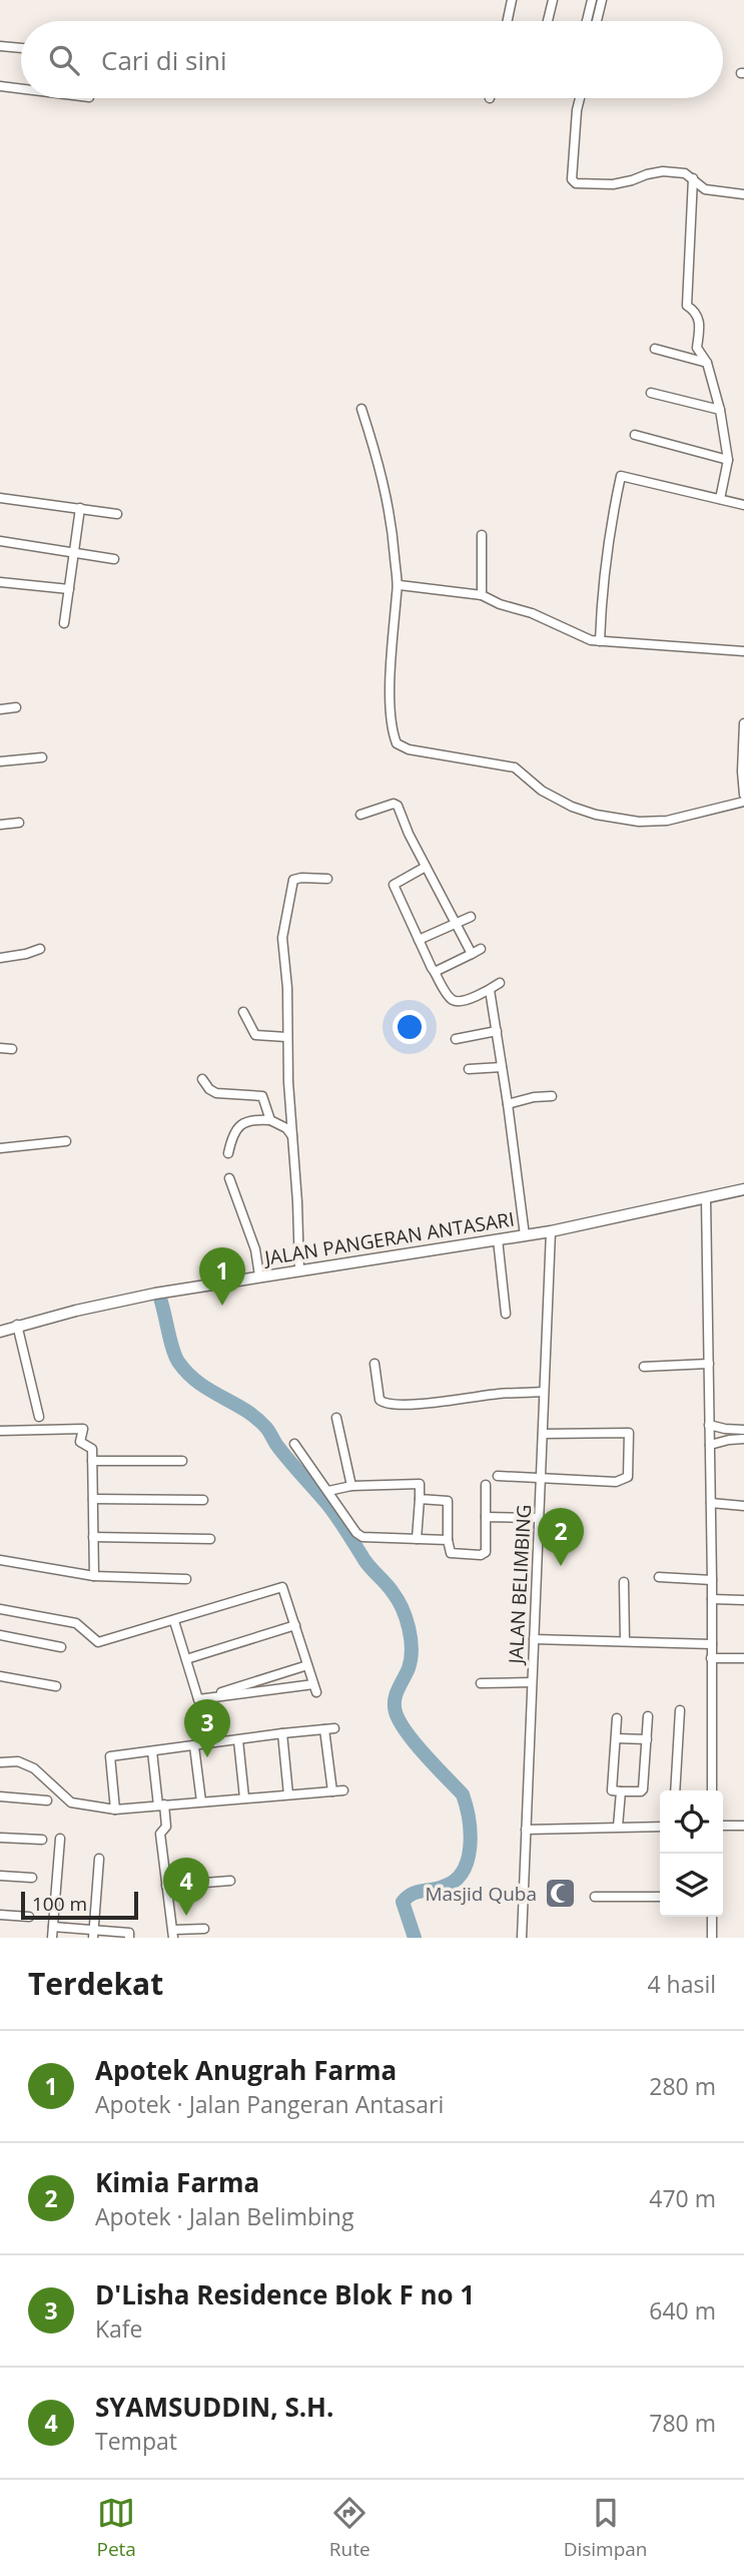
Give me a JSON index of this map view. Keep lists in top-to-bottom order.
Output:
{
  "streets": {
    "street": ["JALAN PANGERAN ANTASARI", "JALAN BELIMBING"]
  },
  "crossings": [
    ["JALAN PANGERAN ANTASARI", "JALAN BELIMBING"]
  ],
  "places": {
    "mosque": ["Masjid Quba"]
  },
  "scale_bar": "100 m",
  "page": {
    "search": "Cari di sini",
    "pins": [
      "1",
      "2",
      "3",
      "4"
    ],
    "scale": "100 m",
    "heading": ["Terdekat", "4 hasil"],
    "list": [
      {
        "mark": "1",
        "name": "Apotek Anugrah Farma",
        "note": "Apotek · Jalan Pangeran Antasari",
        "value": "280 m"
      },
      {
        "mark": "2",
        "name": "Kimia Farma",
        "note": "Apotek · Jalan Belimbing",
        "value": "470 m"
      },
      {
        "mark": "3",
        "name": "D'Lisha Residence Blok F no 1",
        "note": "Kafe",
        "value": "640 m"
      },
      {
        "mark": "4",
        "name": "SYAMSUDDIN, S.H.",
        "note": "Tempat",
        "value": "780 m"
      }
    ],
    "nav": ["Peta", "Rute", "Disimpan"]
  }
}
